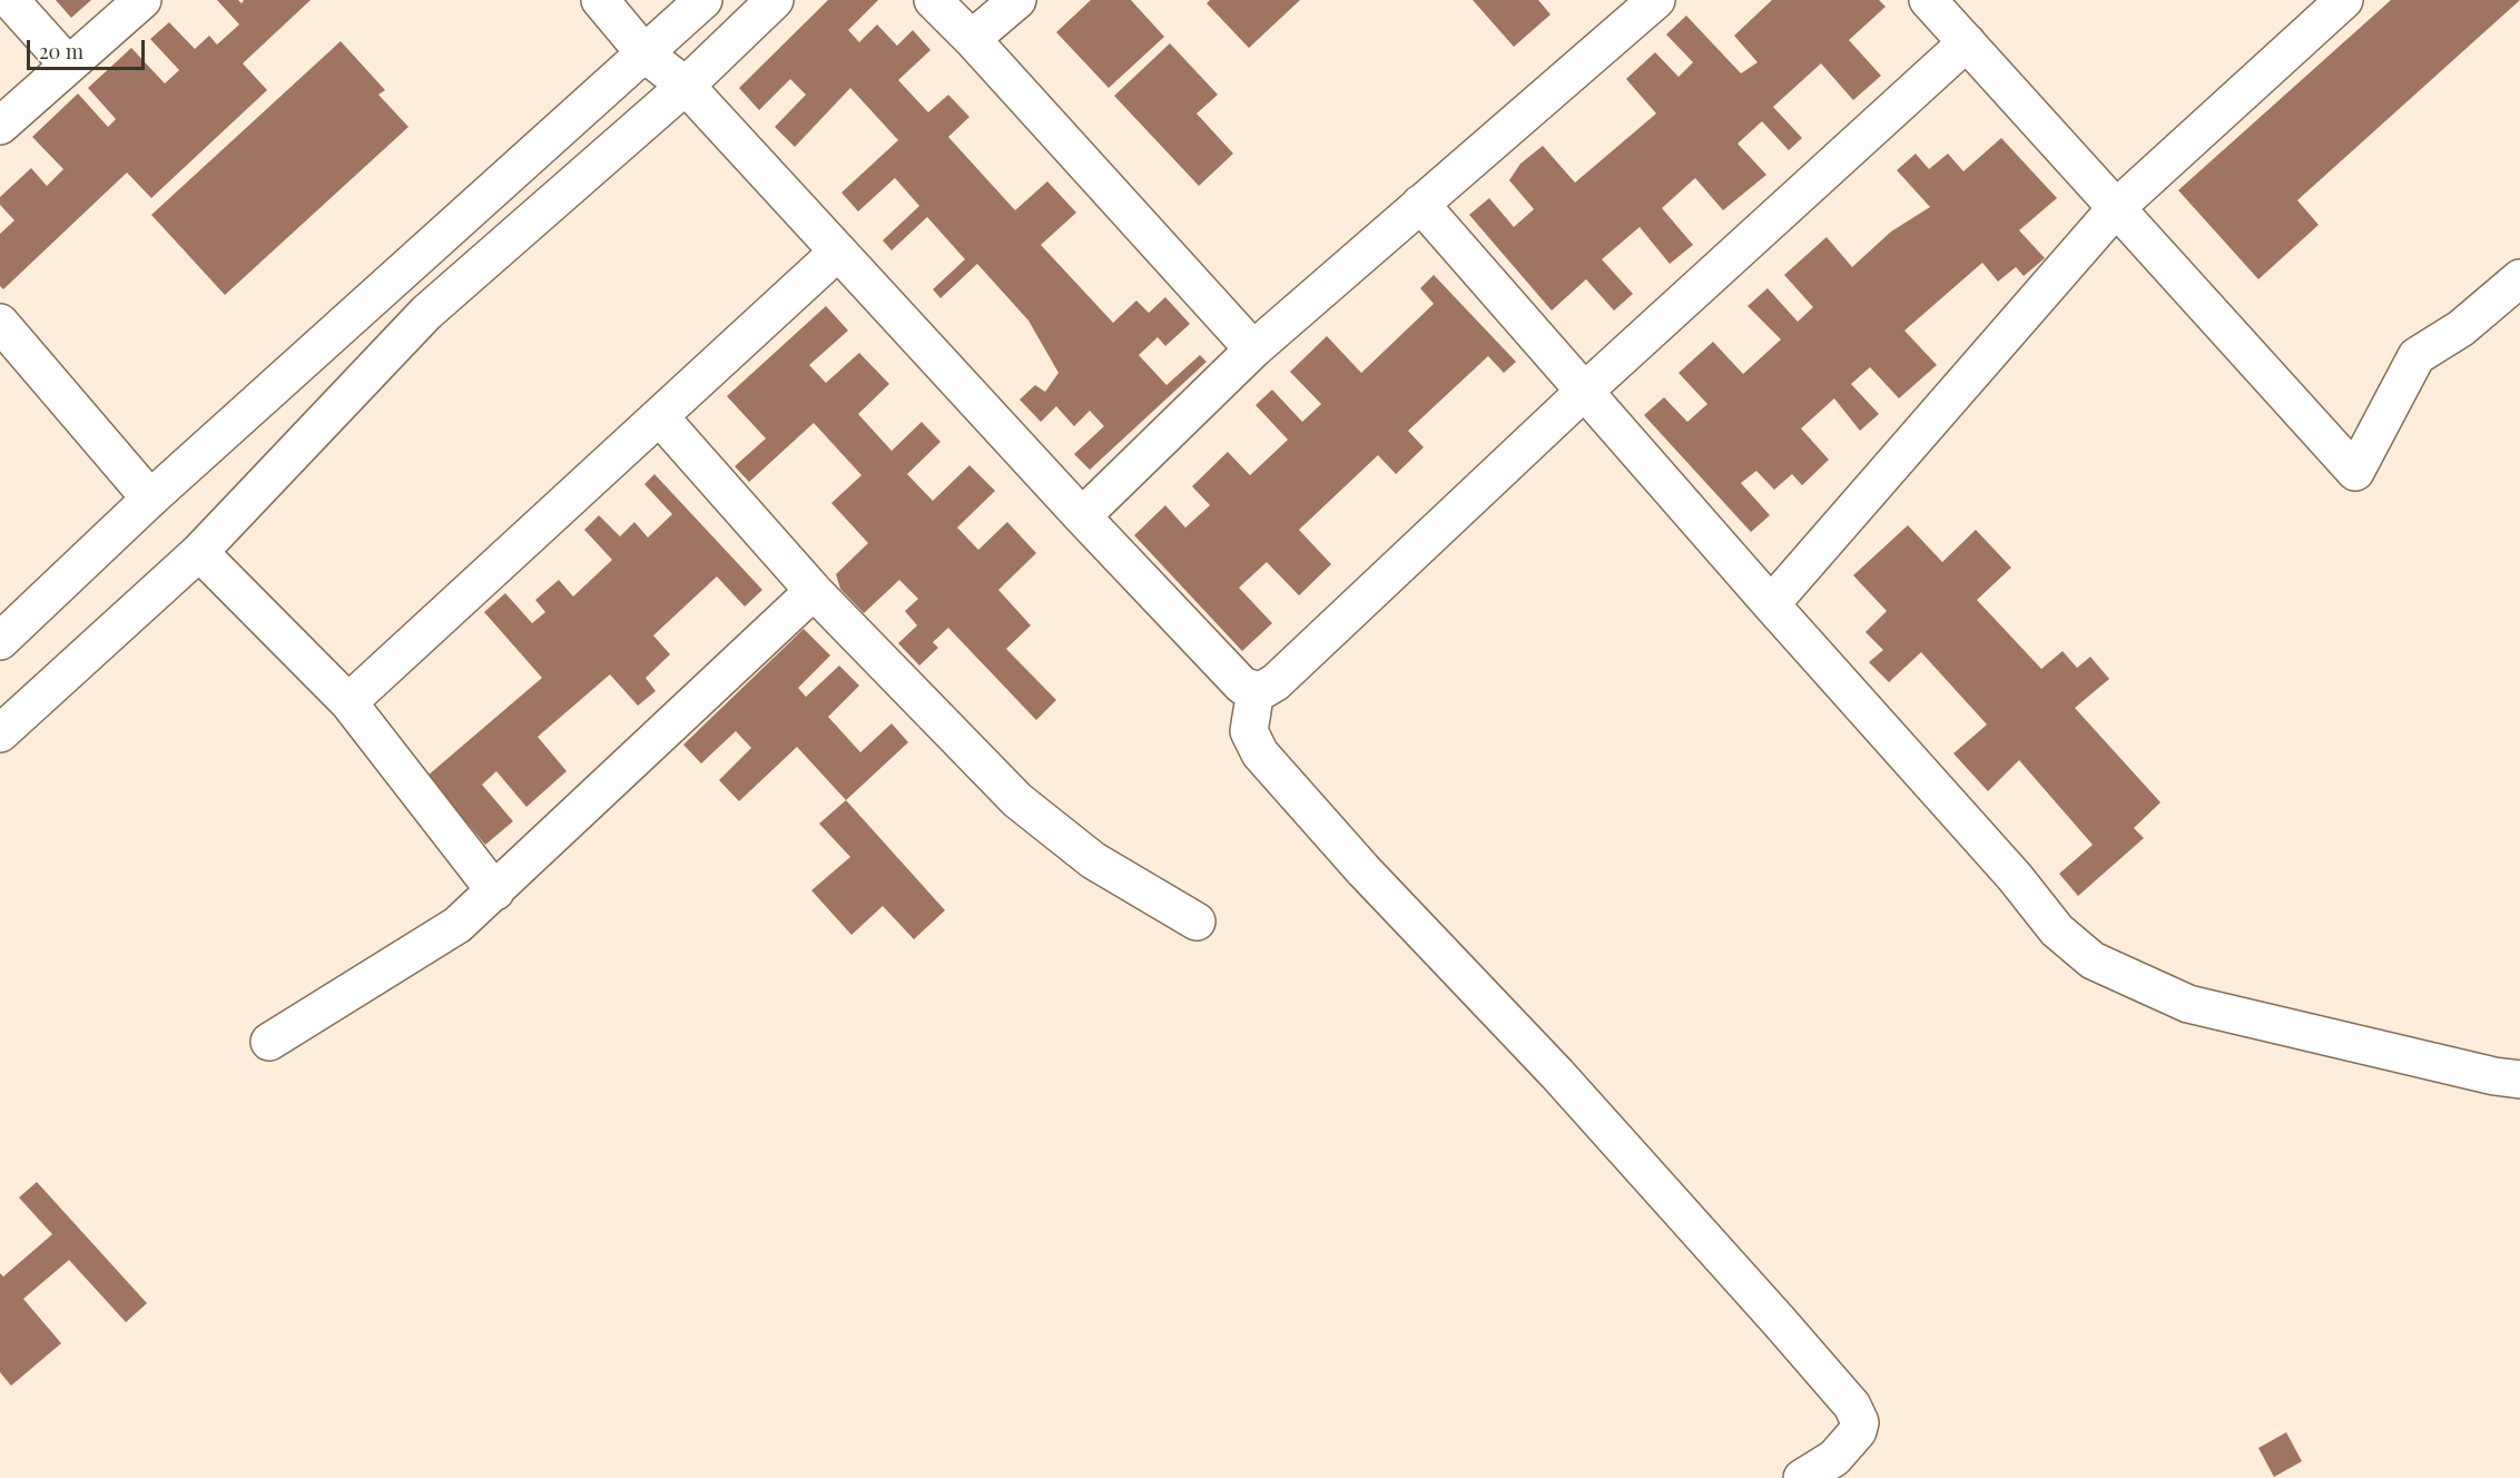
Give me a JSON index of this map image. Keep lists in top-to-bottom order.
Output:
{
  "scale_bar": "20 m"
}
